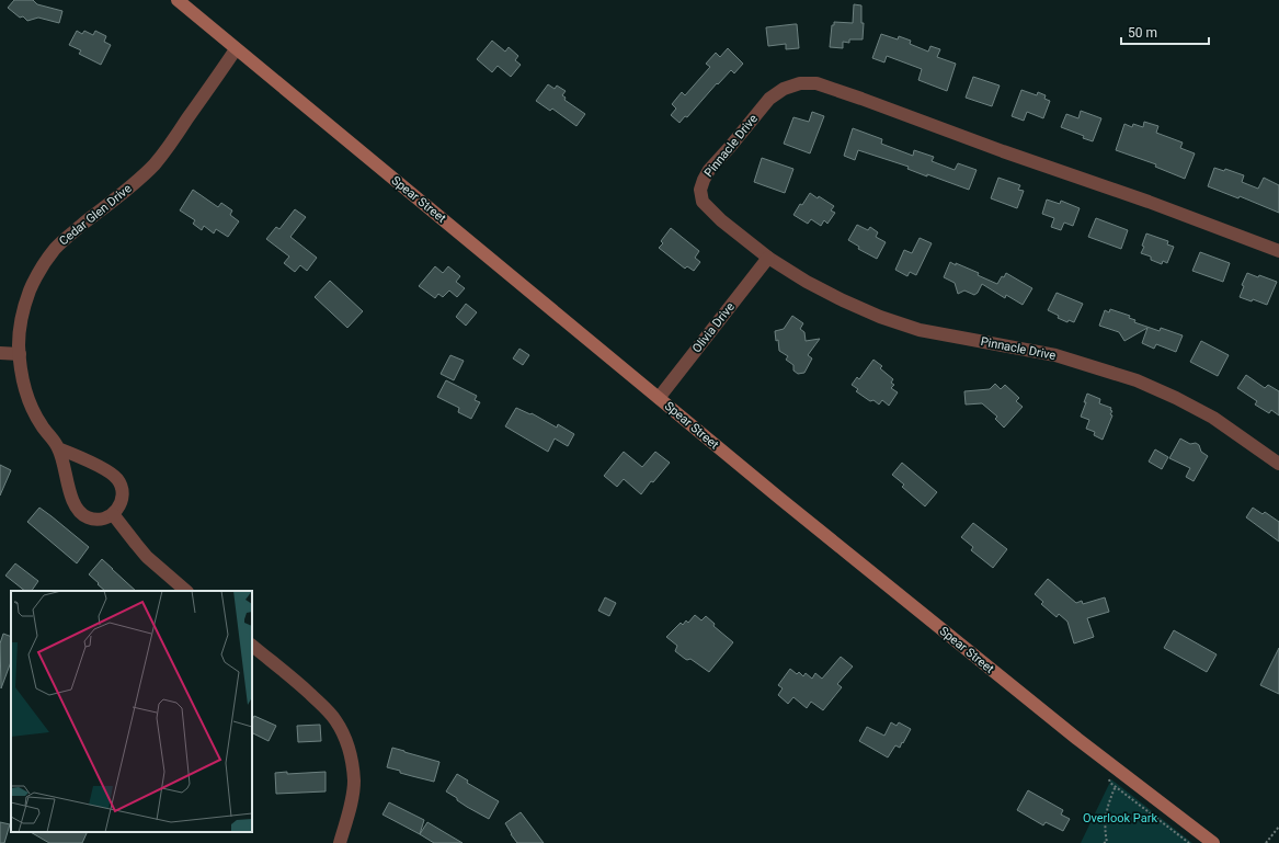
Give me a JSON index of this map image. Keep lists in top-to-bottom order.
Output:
{
  "streets": {
    "main road": ["Spear Street"],
    "street": ["Pinnacle Drive", "Cedar Glen Drive", "Olivia Drive"]
  },
  "crossings": [
    ["Pinnacle Drive", "Olivia Drive"],
    ["Spear Street", "Cedar Glen Drive"],
    ["Spear Street", "Olivia Drive"]
  ],
  "parks": ["Overlook Park"],
  "scale_bar": "50 m"
}
